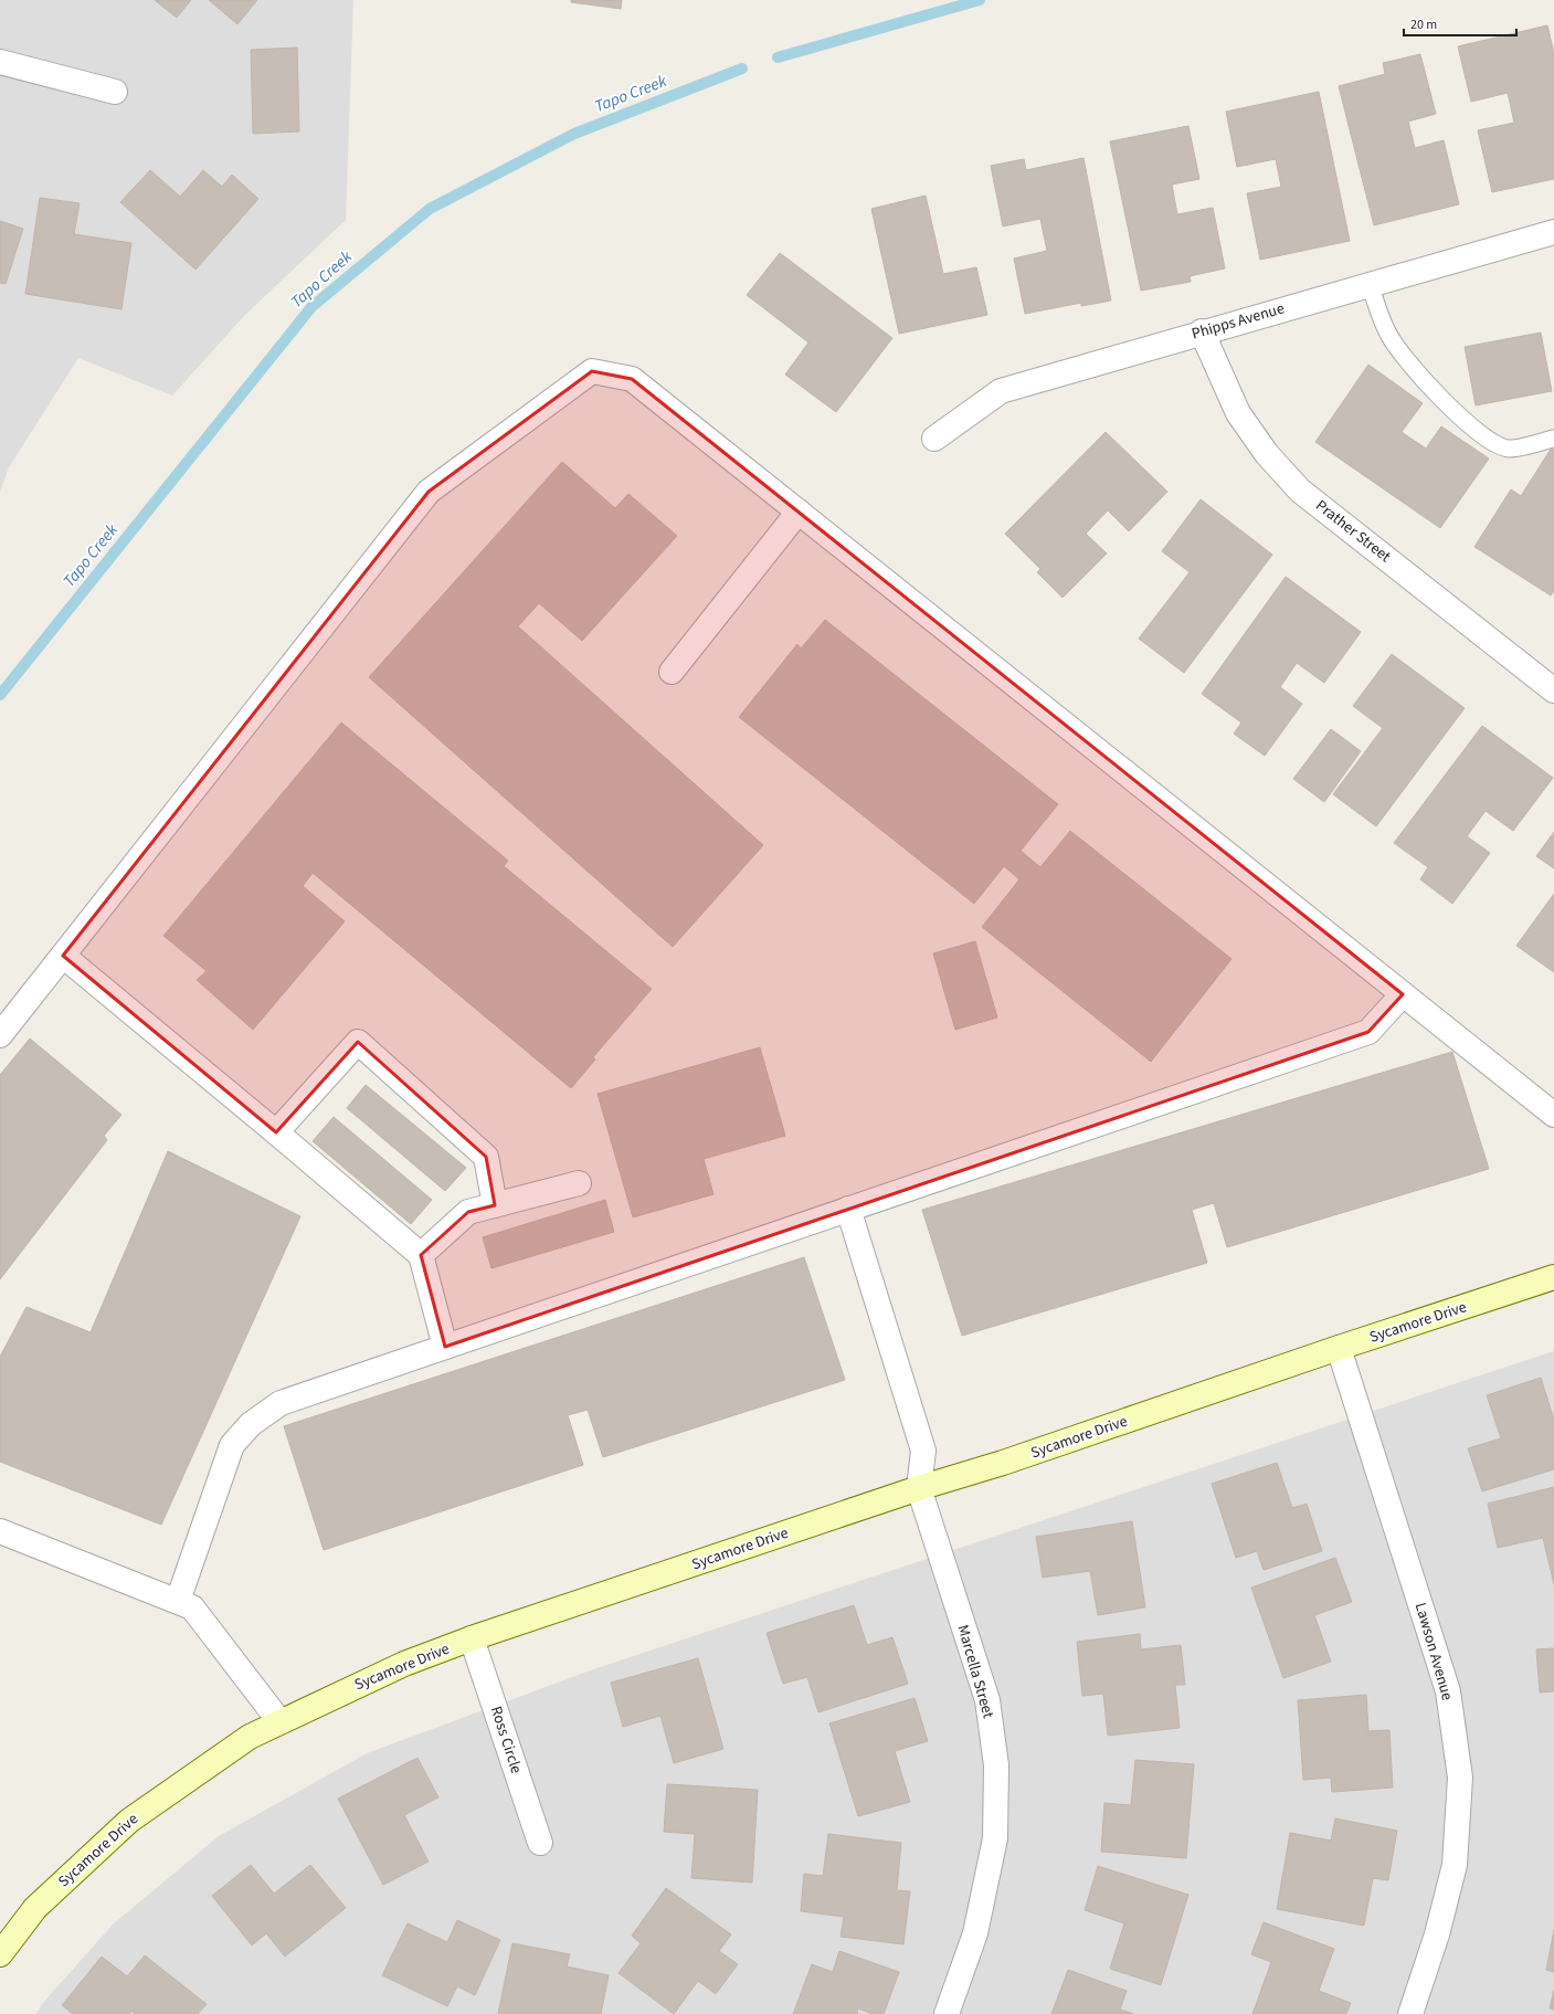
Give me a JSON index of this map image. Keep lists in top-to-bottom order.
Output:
{
  "streets": {
    "main road": ["Sycamore Drive"],
    "street": [
      "Phipps Avenue",
      "Prather Street",
      "Lawson Avenue",
      "Marcella Street",
      "Ross Circle"
    ]
  },
  "crossings": [
    ["Phipps Avenue", "Prather Street"],
    ["Sycamore Drive", "Lawson Avenue"],
    ["Sycamore Drive", "Marcella Street"],
    ["Sycamore Drive", "Ross Circle"]
  ],
  "water": ["Tapo Creek"],
  "scale_bar": "20 m"
}
